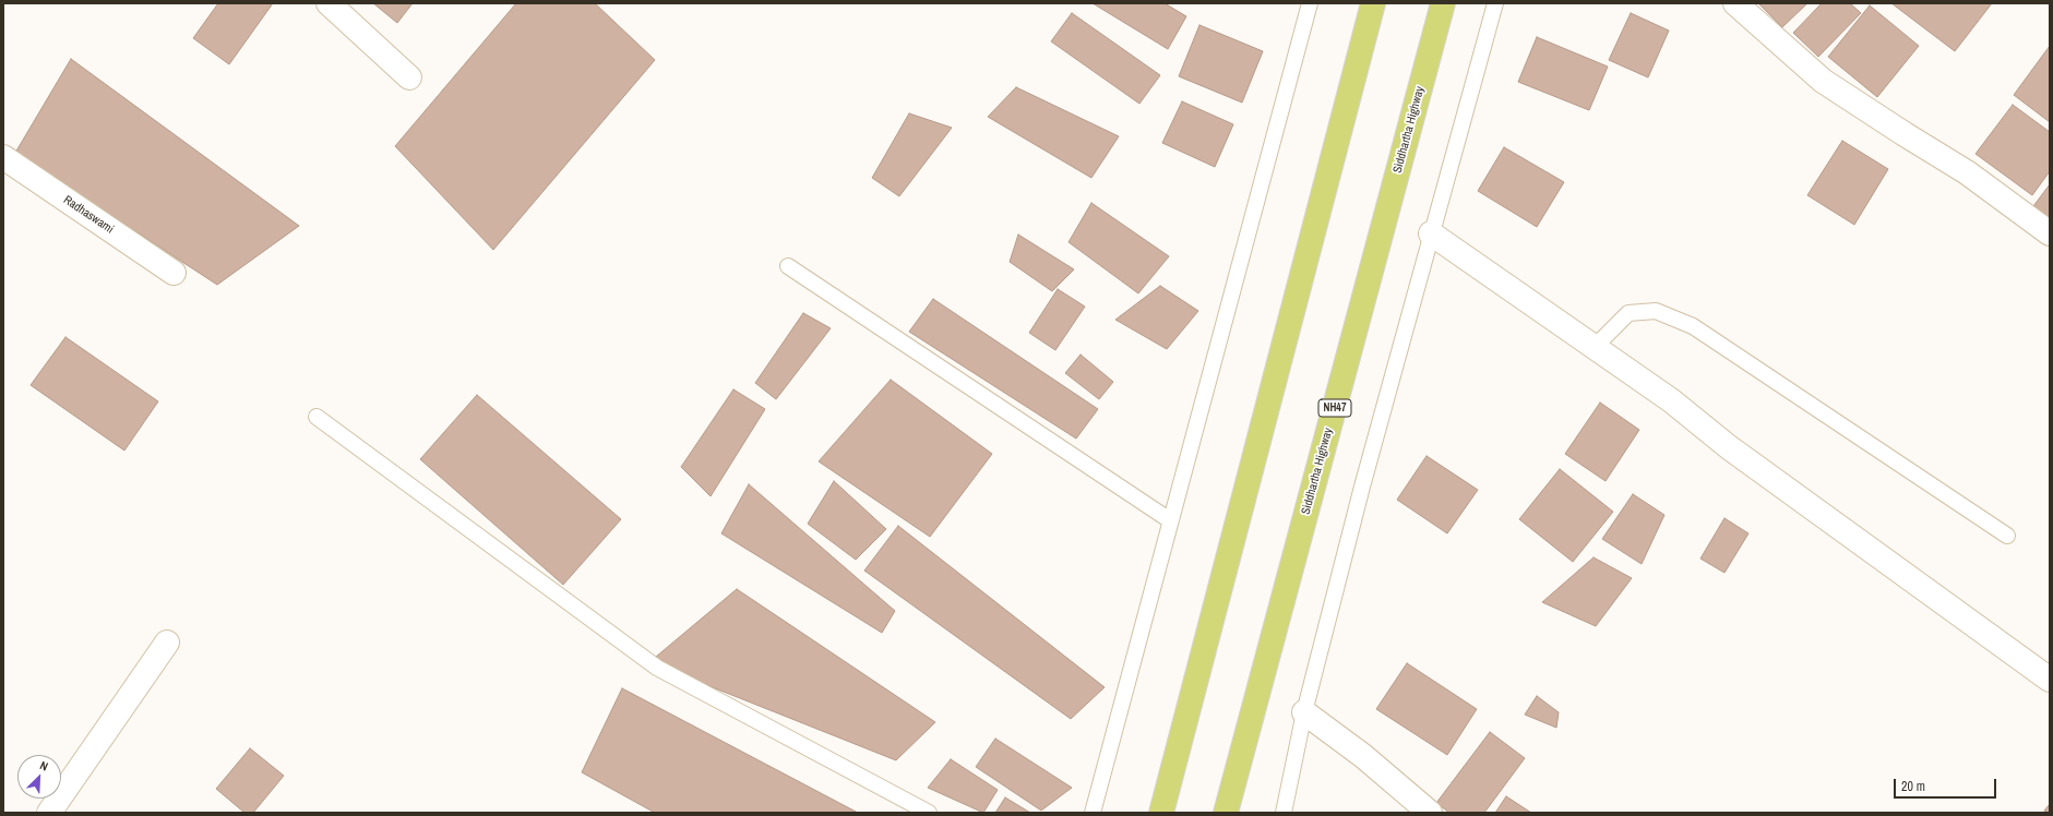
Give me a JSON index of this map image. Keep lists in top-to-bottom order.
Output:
{
  "streets": {
    "highway": ["Siddhartha Highway", "NH47"],
    "street": ["Radhaswami"]
  },
  "scale_bar": "20 m",
  "north": "top right"
}
